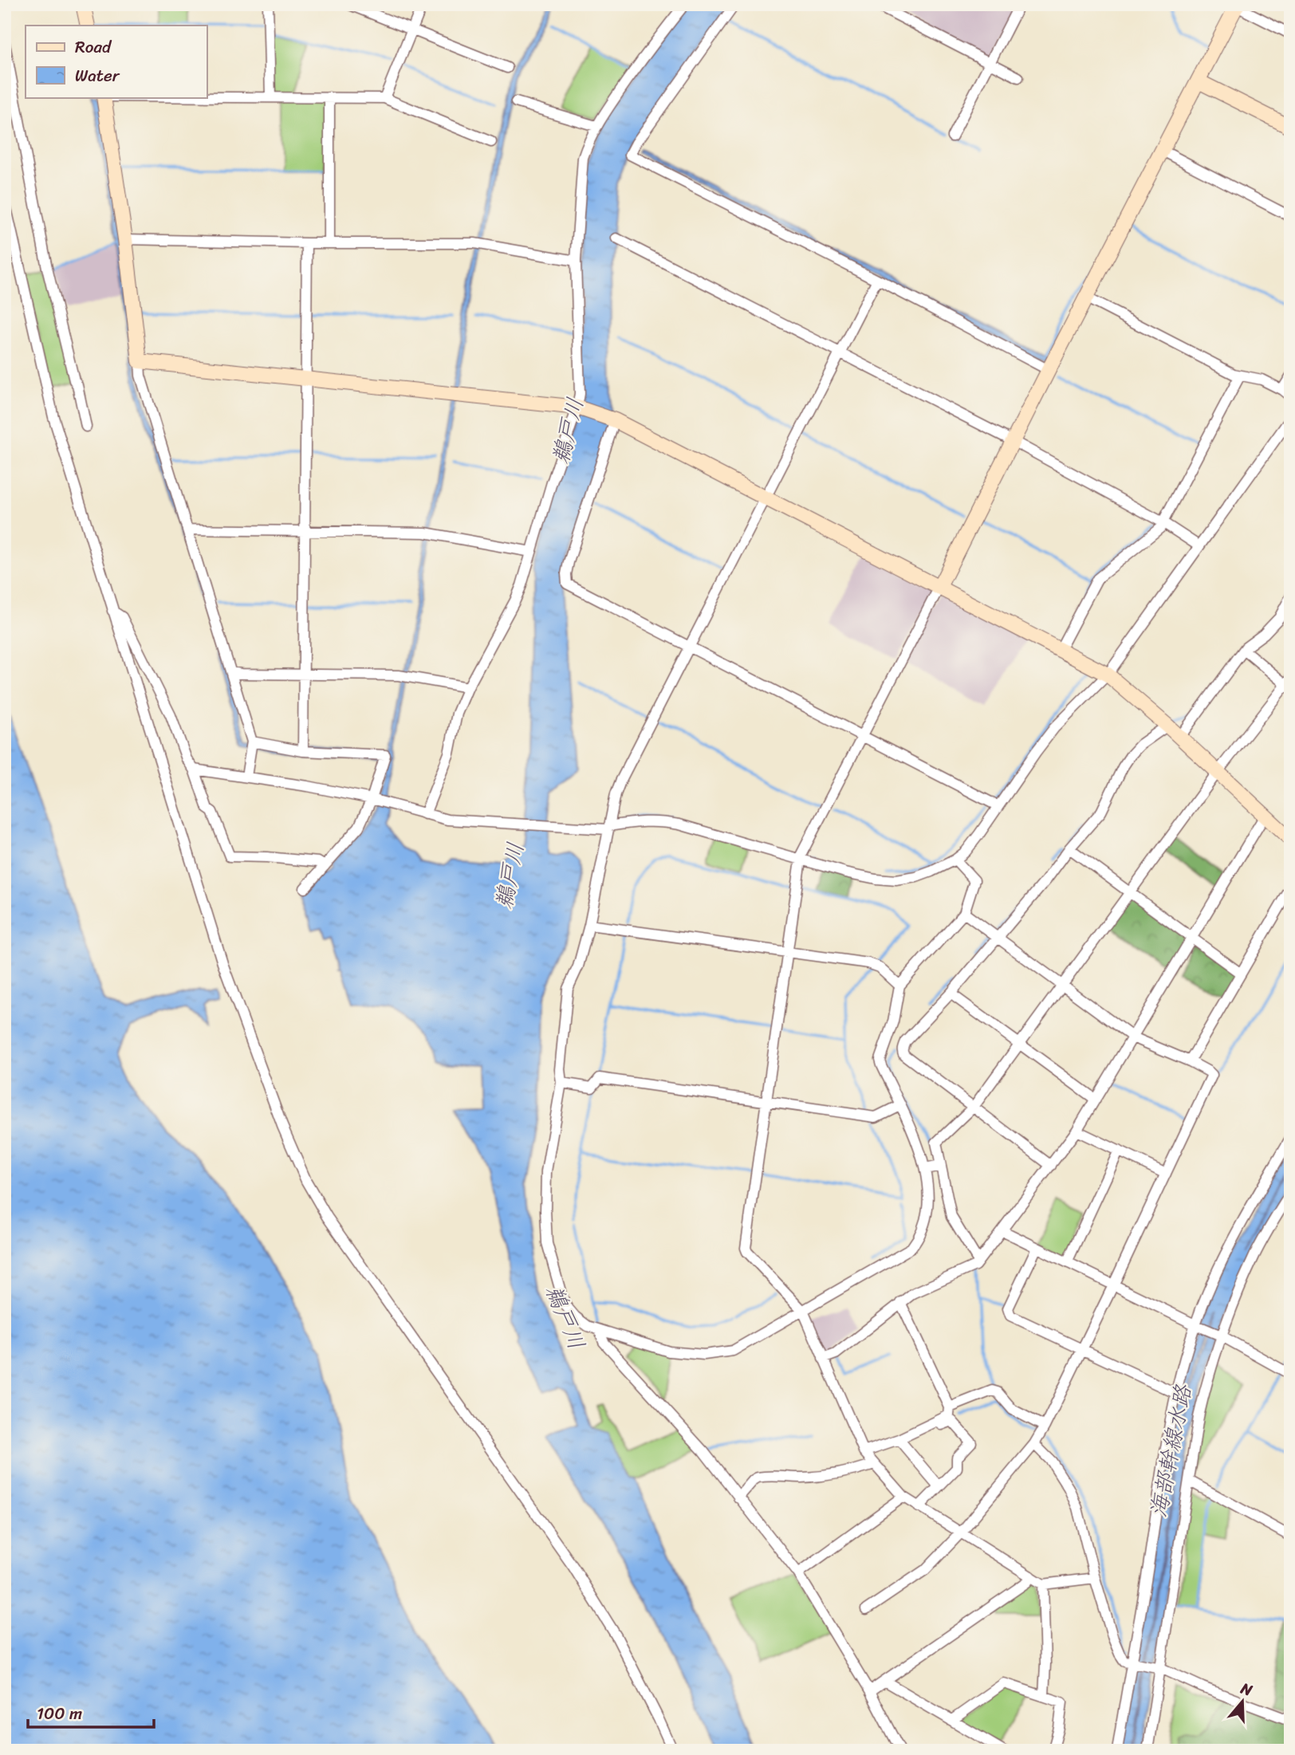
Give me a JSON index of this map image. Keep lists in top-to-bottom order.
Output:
{
  "water": ["鵜戸川", "海部幹線水路"],
  "legend": ["Road", "Water"],
  "scale_bar": "100 m",
  "north": "top"
}
